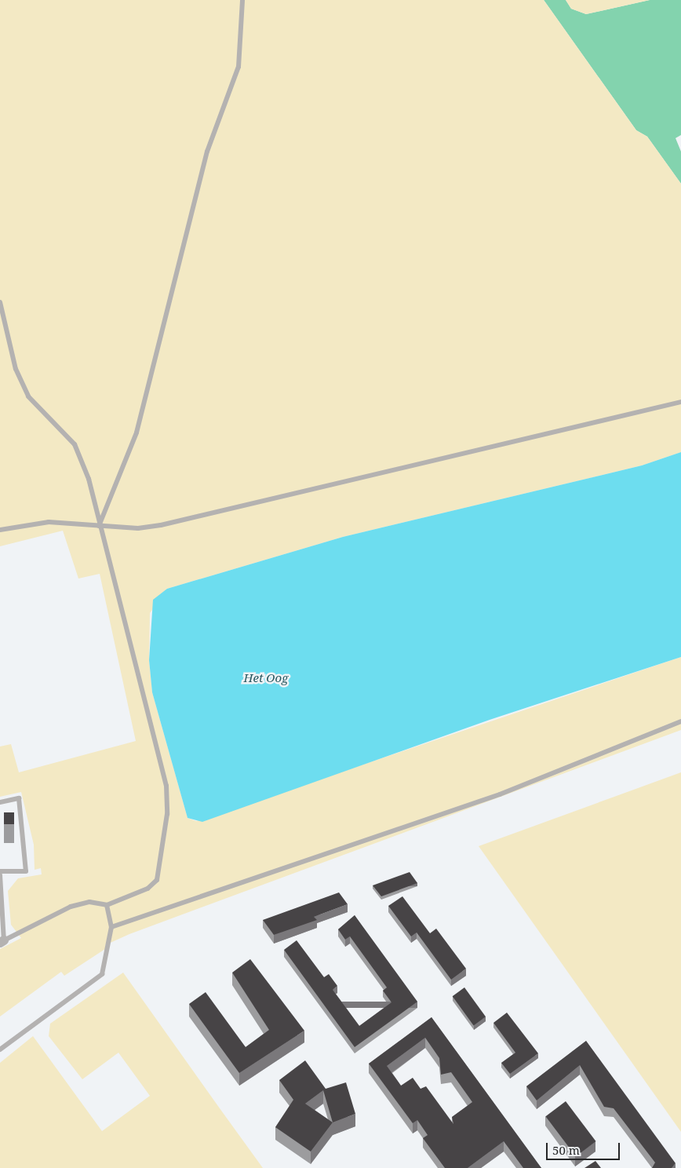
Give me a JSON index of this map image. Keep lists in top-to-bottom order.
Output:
{
  "water": ["Het Oog"],
  "scale_bar": "50 m"
}
